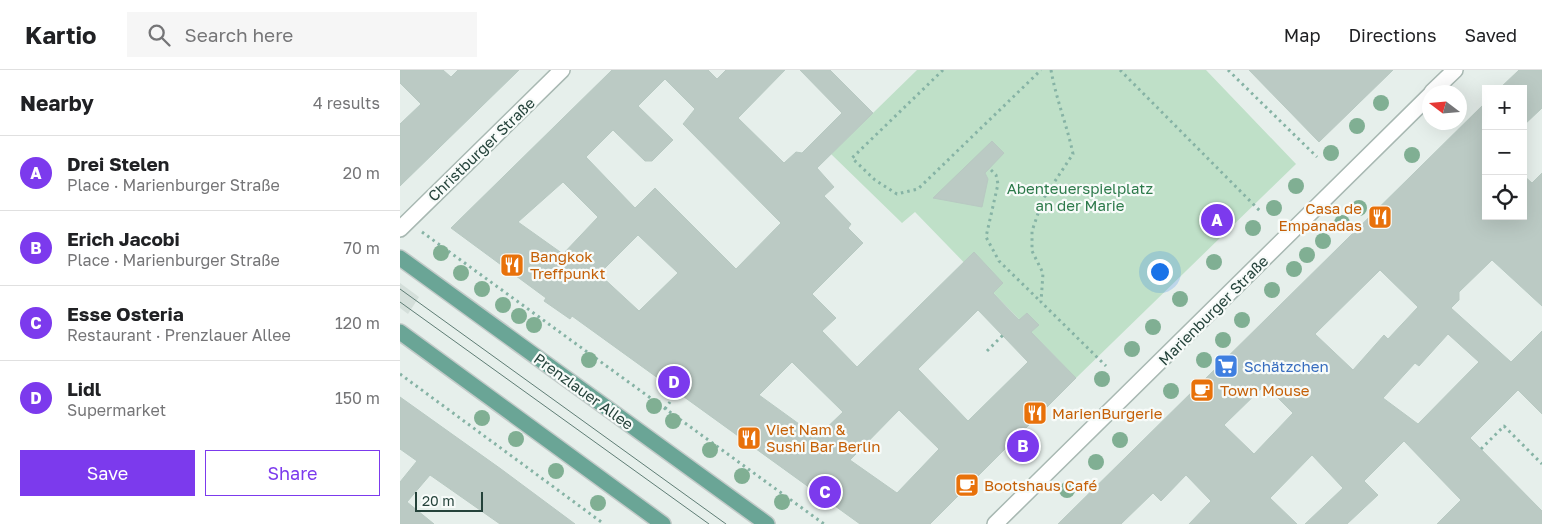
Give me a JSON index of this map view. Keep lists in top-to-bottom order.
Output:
{
  "streets": {
    "main road": ["Prenzlauer Allee"],
    "street": ["Christburger Straße", "Marienburger Straße"]
  },
  "parks": ["Abenteuerspielplatz an der Marie"],
  "places": {
    "restaurant": [
      "Casa de Empanadas",
      "Bangkok Treffpunkt",
      "MarienBurgerie",
      "Viet Nam & Sushi Bar Berlin"
    ],
    "supermarket": ["Schätzchen"],
    "cafe": ["Town Mouse", "Bootshaus Café"]
  },
  "scale_bar": "20 m",
  "north": "left",
  "page": {
    "header": "Kartio",
    "search": "Search here",
    "nav": ["Map", "Directions", "Saved"],
    "heading": ["Nearby", "4 results"],
    "map_buttons": ["+", "−"],
    "list": [
      {
        "mark": "A",
        "name": "Drei Stelen",
        "note": "Place · Marienburger Straße",
        "value": "20 m"
      },
      {
        "mark": "B",
        "name": "Erich Jacobi",
        "note": "Place · Marienburger Straße",
        "value": "70 m"
      },
      {
        "mark": "C",
        "name": "Esse Osteria",
        "note": "Restaurant · Prenzlauer Allee",
        "value": "120 m"
      },
      {
        "mark": "D",
        "name": "Lidl",
        "note": "Supermarket",
        "value": "150 m"
      }
    ],
    "pins": [
      "A",
      "D",
      "B",
      "C"
    ],
    "buttons": ["Save", "Share"],
    "scale": "20 m"
  }
}
